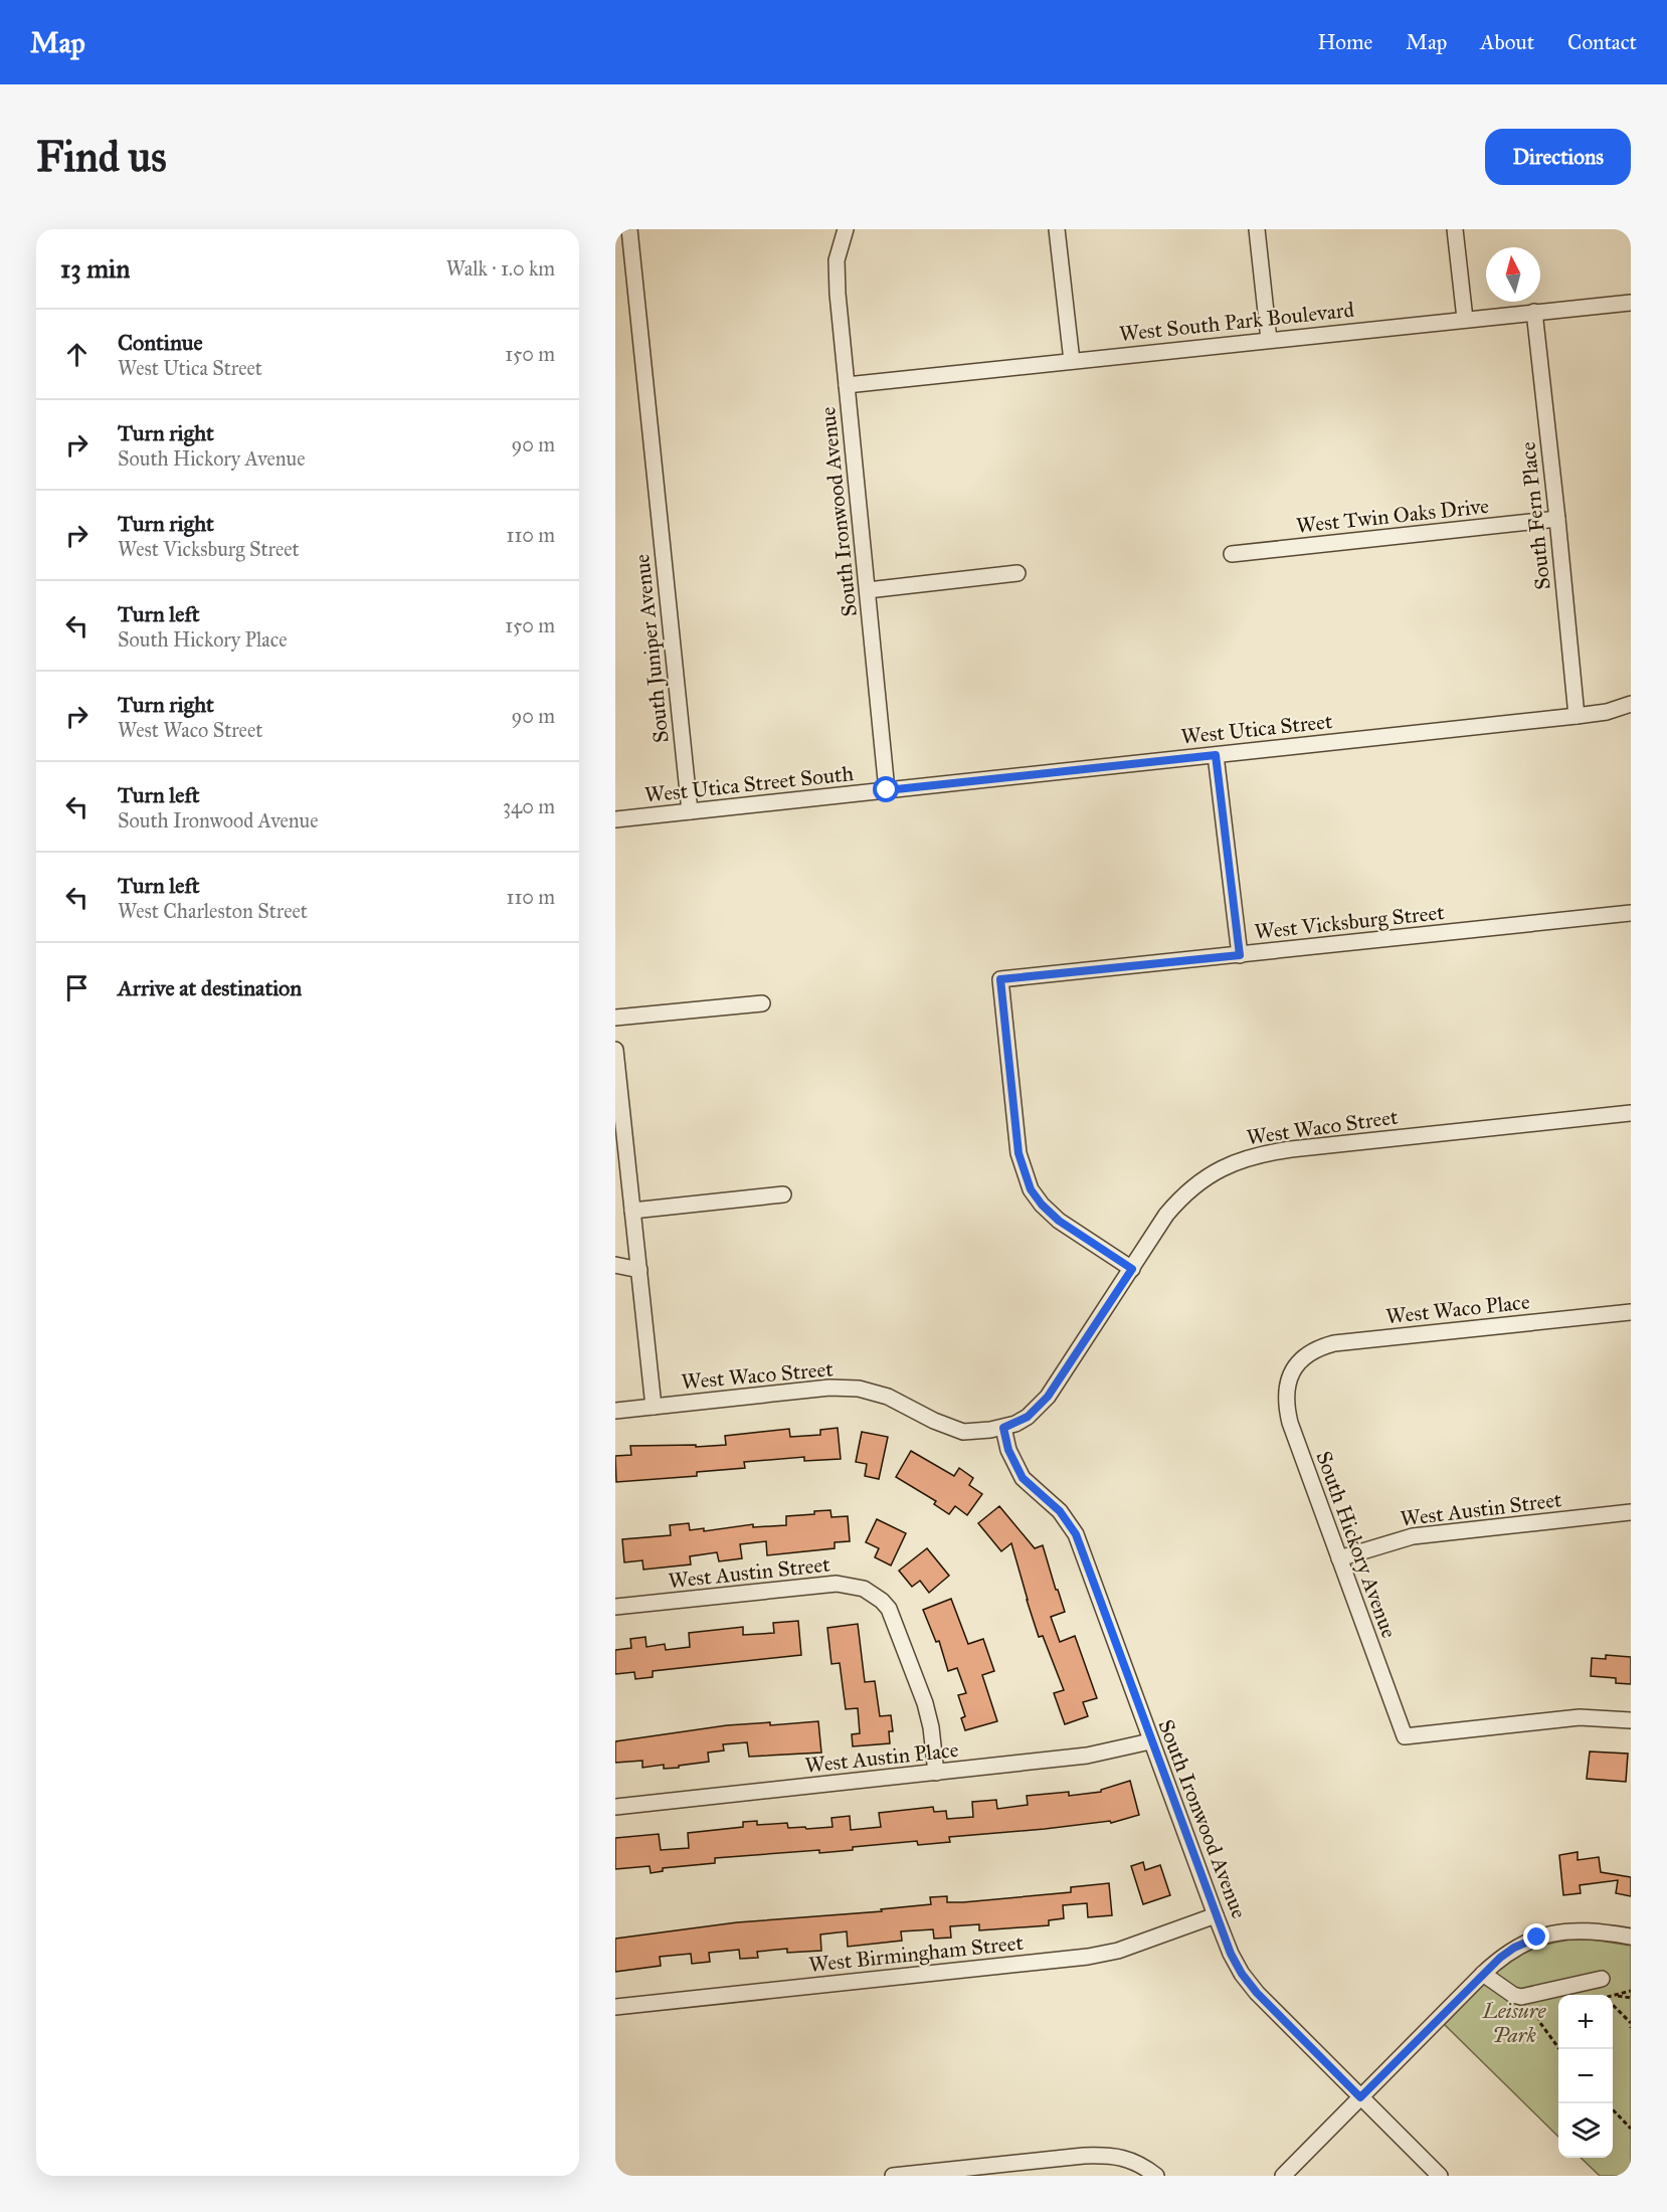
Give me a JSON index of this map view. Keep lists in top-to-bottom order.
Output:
{
  "streets": {
    "street": [
      "West South Park Boulevard",
      "South Ironwood Avenue",
      "West Twin Oaks Drive",
      "South Fern Place",
      "South Juniper Avenue",
      "West Utica Street",
      "West Utica Street South",
      "West Vicksburg Street",
      "West Waco Street",
      "West Waco Place",
      "West Austin Street",
      "South Hickory Avenue",
      "West Austin Place",
      "West Birmingham Street"
    ]
  },
  "crossings": [
    ["West South Park Boulevard", "South Ironwood Avenue"],
    ["West South Park Boulevard", "South Fern Place"],
    ["South Ironwood Avenue", "West Utica Street"],
    ["South Ironwood Avenue", "West Utica Street South"],
    ["South Ironwood Avenue", "West Waco Street"],
    ["South Ironwood Avenue", "West Austin Place"],
    ["South Ironwood Avenue", "West Birmingham Street"],
    ["West Twin Oaks Drive", "South Fern Place"],
    ["South Fern Place", "West Utica Street"],
    ["South Juniper Avenue", "West Utica Street South"],
    ["West Utica Street", "West Utica Street South"],
    ["West Vicksburg Street", "West Waco Street"],
    ["West Waco Place", "South Hickory Avenue"],
    ["West Austin Street", "South Hickory Avenue"],
    ["West Austin Street", "West Austin Place"]
  ],
  "parks": ["Leisure Park"],
  "north": "top",
  "page": {
    "header": "Map",
    "nav": [
      "Home",
      "Map",
      "About",
      "Contact"
    ],
    "buttons": "Directions",
    "title": "Find us",
    "heading": ["13 min", "Walk · 1.0 km"],
    "list": [
      ["Continue", "West Utica Street", "150 m"],
      ["Turn right", "South Hickory Avenue", "90 m"],
      ["Turn right", "West Vicksburg Street", "110 m"],
      ["Turn left", "South Hickory Place", "150 m"],
      ["Turn right", "West Waco Street", "90 m"],
      ["Turn left", "South Ironwood Avenue", "340 m"],
      ["Turn left", "West Charleston Street", "110 m"],
      "Arrive at destination"
    ],
    "map_buttons": ["+", "−"]
  }
}
